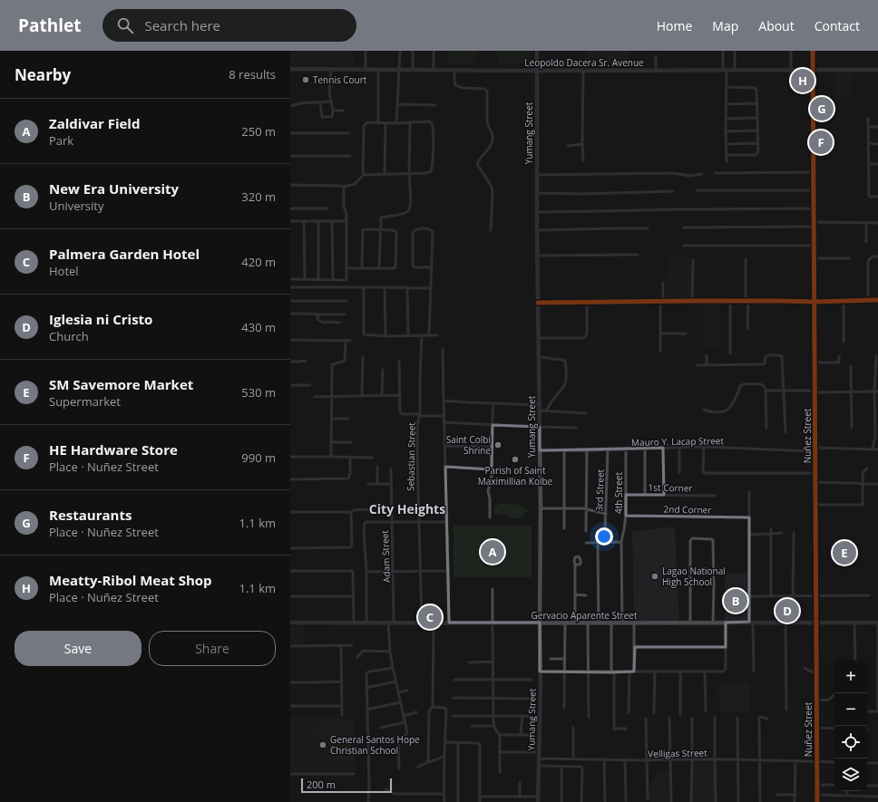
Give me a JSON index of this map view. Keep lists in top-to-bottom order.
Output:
{
  "streets": {
    "main road": [
      "Leopoldo Dacera Sr. Avenue",
      "Yumang Street",
      "Nuñez Street",
      "Gervacio Aparente Street"
    ],
    "street": [
      "Mauro Y. Lacap Street",
      "Sebastian Street",
      "1st Corner",
      "3rd Street",
      "4th Street",
      "2nd Corner",
      "Adam Street",
      "Velligas Street"
    ]
  },
  "crossings": [
    ["Leopoldo Dacera Sr. Avenue", "Yumang Street"],
    ["Leopoldo Dacera Sr. Avenue", "Nuñez Street"],
    ["Yumang Street", "Mauro Y. Lacap Street"],
    ["Yumang Street", "Gervacio Aparente Street"],
    ["Yumang Street", "Velligas Street"],
    ["Nuñez Street", "Mauro Y. Lacap Street"],
    ["Nuñez Street", "Gervacio Aparente Street"],
    ["Nuñez Street", "Velligas Street"],
    ["Mauro Y. Lacap Street", "3rd Street"],
    ["Mauro Y. Lacap Street", "4th Street"],
    ["Sebastian Street", "Gervacio Aparente Street"],
    ["1st Corner", "4th Street"],
    ["4th Street", "2nd Corner"],
    ["4th Street", "Gervacio Aparente Street"],
    ["Adam Street", "Gervacio Aparente Street"]
  ],
  "districts": ["City Heights"],
  "places": [
    "Tennis Court",
    "Saint Colbi Shrine",
    "Parish of Saint Maximillian Kolbe",
    "Lagao National High School",
    "General Santos Hope Christian School"
  ],
  "scale_bar": "200 m",
  "page": {
    "header": "Pathlet",
    "search": "Search here",
    "nav": [
      "Home",
      "Map",
      "About",
      "Contact"
    ],
    "heading": ["Nearby", "8 results"],
    "pins": [
      "H",
      "G",
      "F",
      "A",
      "E",
      "B",
      "D",
      "C"
    ],
    "list": [
      {
        "mark": "A",
        "name": "Zaldivar Field",
        "note": "Park",
        "value": "250 m"
      },
      {
        "mark": "B",
        "name": "New Era University",
        "note": "University",
        "value": "320 m"
      },
      {
        "mark": "C",
        "name": "Palmera Garden Hotel",
        "note": "Hotel",
        "value": "420 m"
      },
      {
        "mark": "D",
        "name": "Iglesia ni Cristo",
        "note": "Church",
        "value": "430 m"
      },
      {
        "mark": "E",
        "name": "SM Savemore Market",
        "note": "Supermarket",
        "value": "530 m"
      },
      {
        "mark": "F",
        "name": "HE Hardware Store",
        "note": "Place · Nuñez Street",
        "value": "990 m"
      },
      {
        "mark": "G",
        "name": "Restaurants",
        "note": "Place · Nuñez Street",
        "value": "1.1 km"
      },
      {
        "mark": "H",
        "name": "Meatty-Ribol Meat Shop",
        "note": "Place · Nuñez Street",
        "value": "1.1 km"
      }
    ],
    "buttons": ["Save", "Share"],
    "map_buttons": ["+", "−"],
    "scale": "200 m"
  }
}
